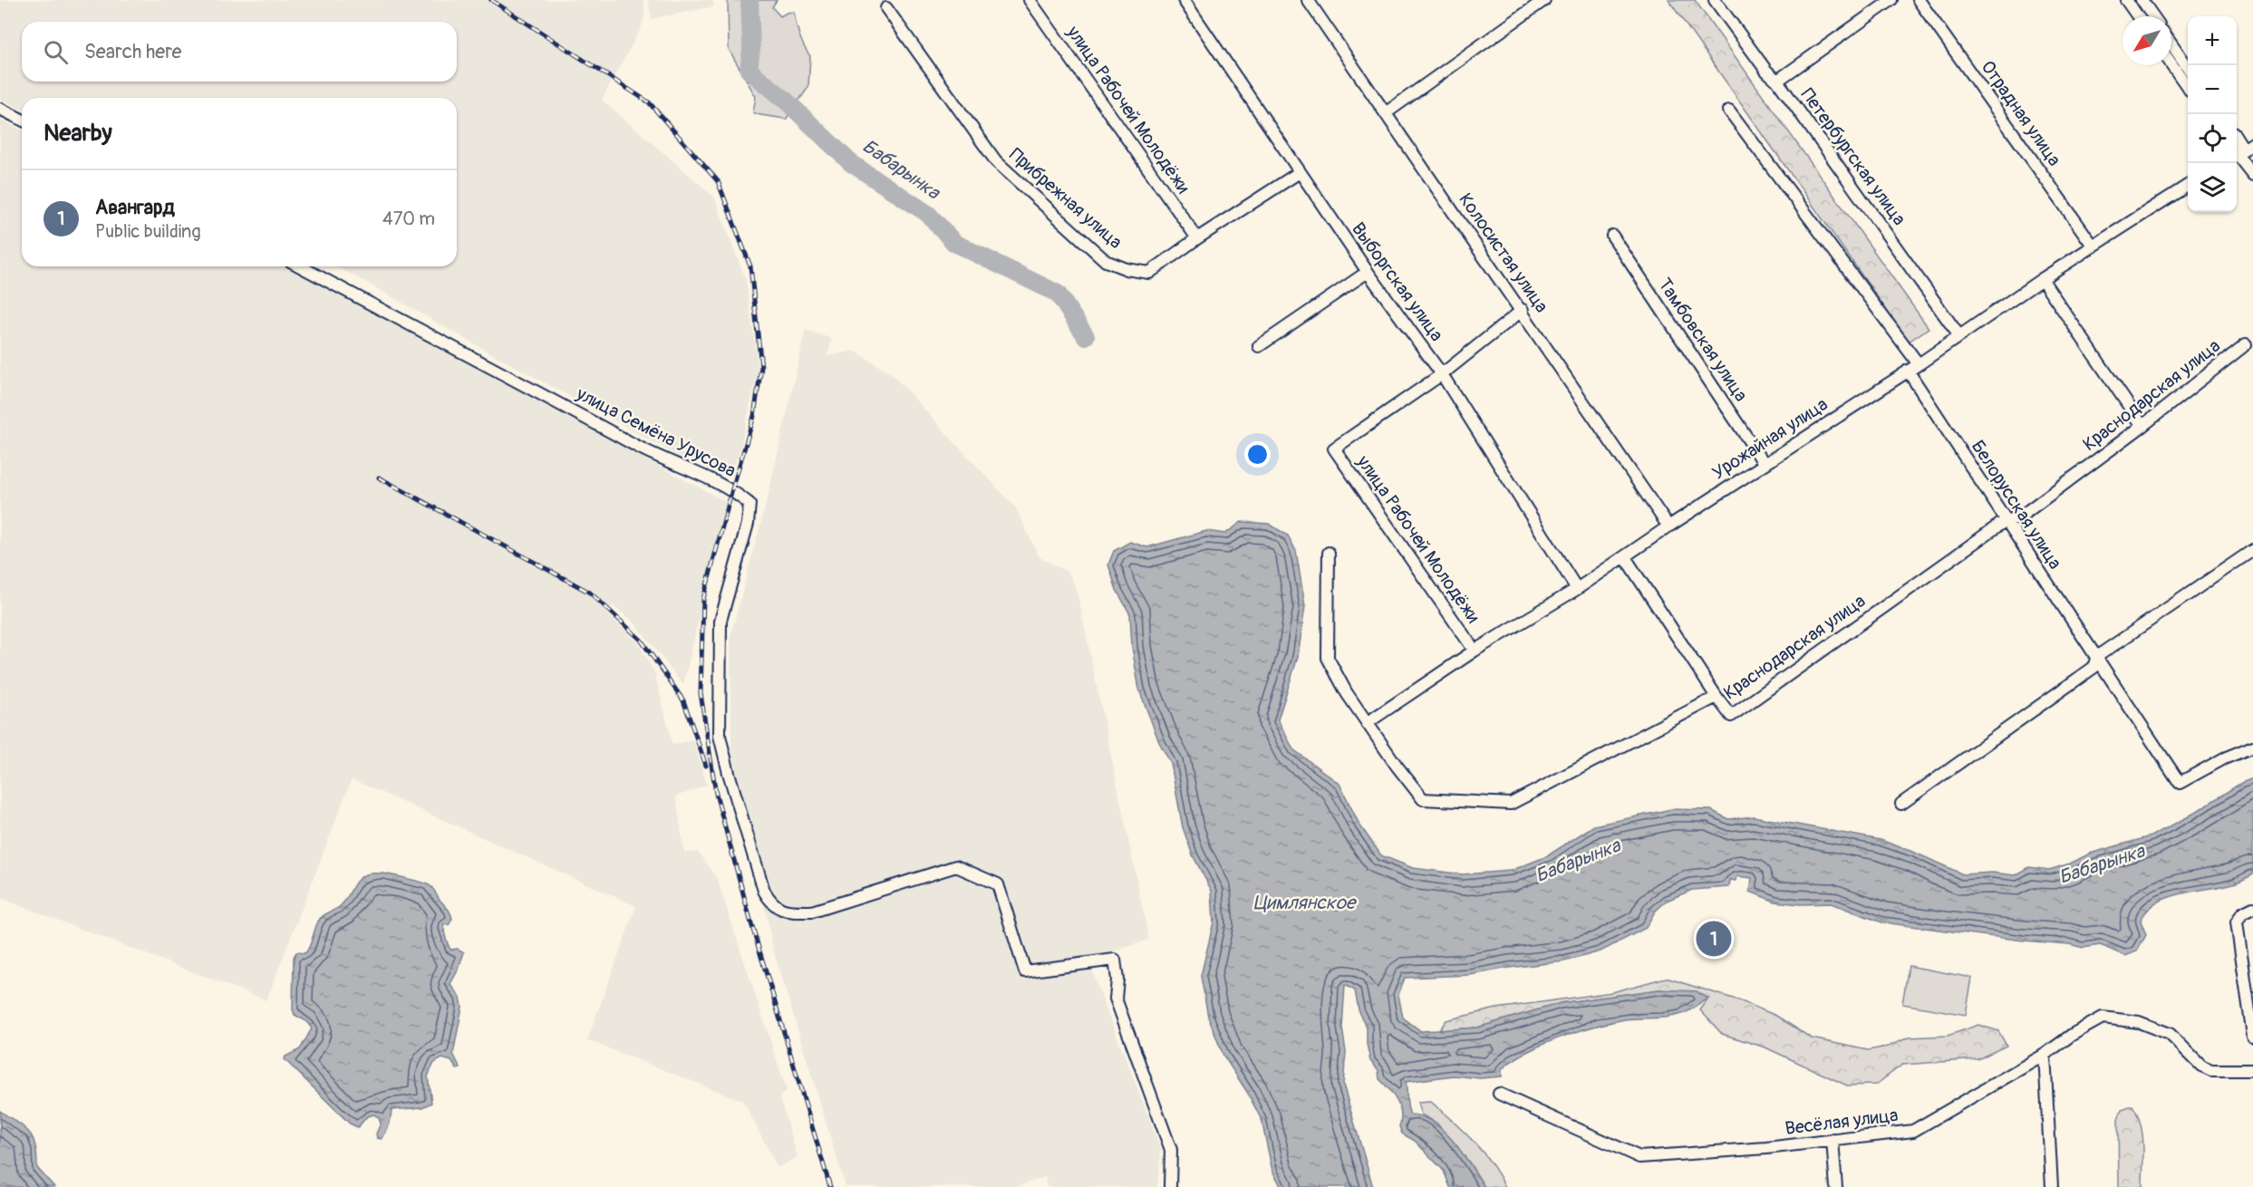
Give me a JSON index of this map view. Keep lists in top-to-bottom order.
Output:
{
  "streets": {
    "street": [
      "улица Рабочей Молодёжи",
      "Отрадная улица",
      "Петербургская улица",
      "Прибрежная улица",
      "Колосистая улица",
      "Выборгская улица",
      "Тамбовская улица",
      "Краснодарская улица",
      "улица Семёна Урусова",
      "Урожайная улица",
      "Белорусская улица",
      "Весёлая улица"
    ]
  },
  "crossings": [
    ["улица Рабочей Молодёжи", "Прибрежная улица"],
    ["улица Рабочей Молодёжи", "Выборгская улица"],
    ["улица Рабочей Молодёжи", "Урожайная улица"],
    ["Отрадная улица", "Урожайная улица"],
    ["Петербургская улица", "Урожайная улица"],
    ["Прибрежная улица", "Выборгская улица"],
    ["Колосистая улица", "Урожайная улица"],
    ["Выборгская улица", "Урожайная улица"],
    ["Тамбовская улица", "Урожайная улица"],
    ["Краснодарская улица", "Урожайная улица"],
    ["Краснодарская улица", "Белорусская улица"],
    ["Урожайная улица", "Белорусская улица"]
  ],
  "water": ["Бабарынка", "Цимлянское"],
  "north": "bottom left",
  "page": {
    "map_buttons": ["+", "−"],
    "search": "Search here",
    "heading": "Nearby",
    "list": [
      {
        "mark": "1",
        "name": "Авангард",
        "note": "Public building",
        "value": "470 m"
      }
    ],
    "pins": "1"
  }
}
